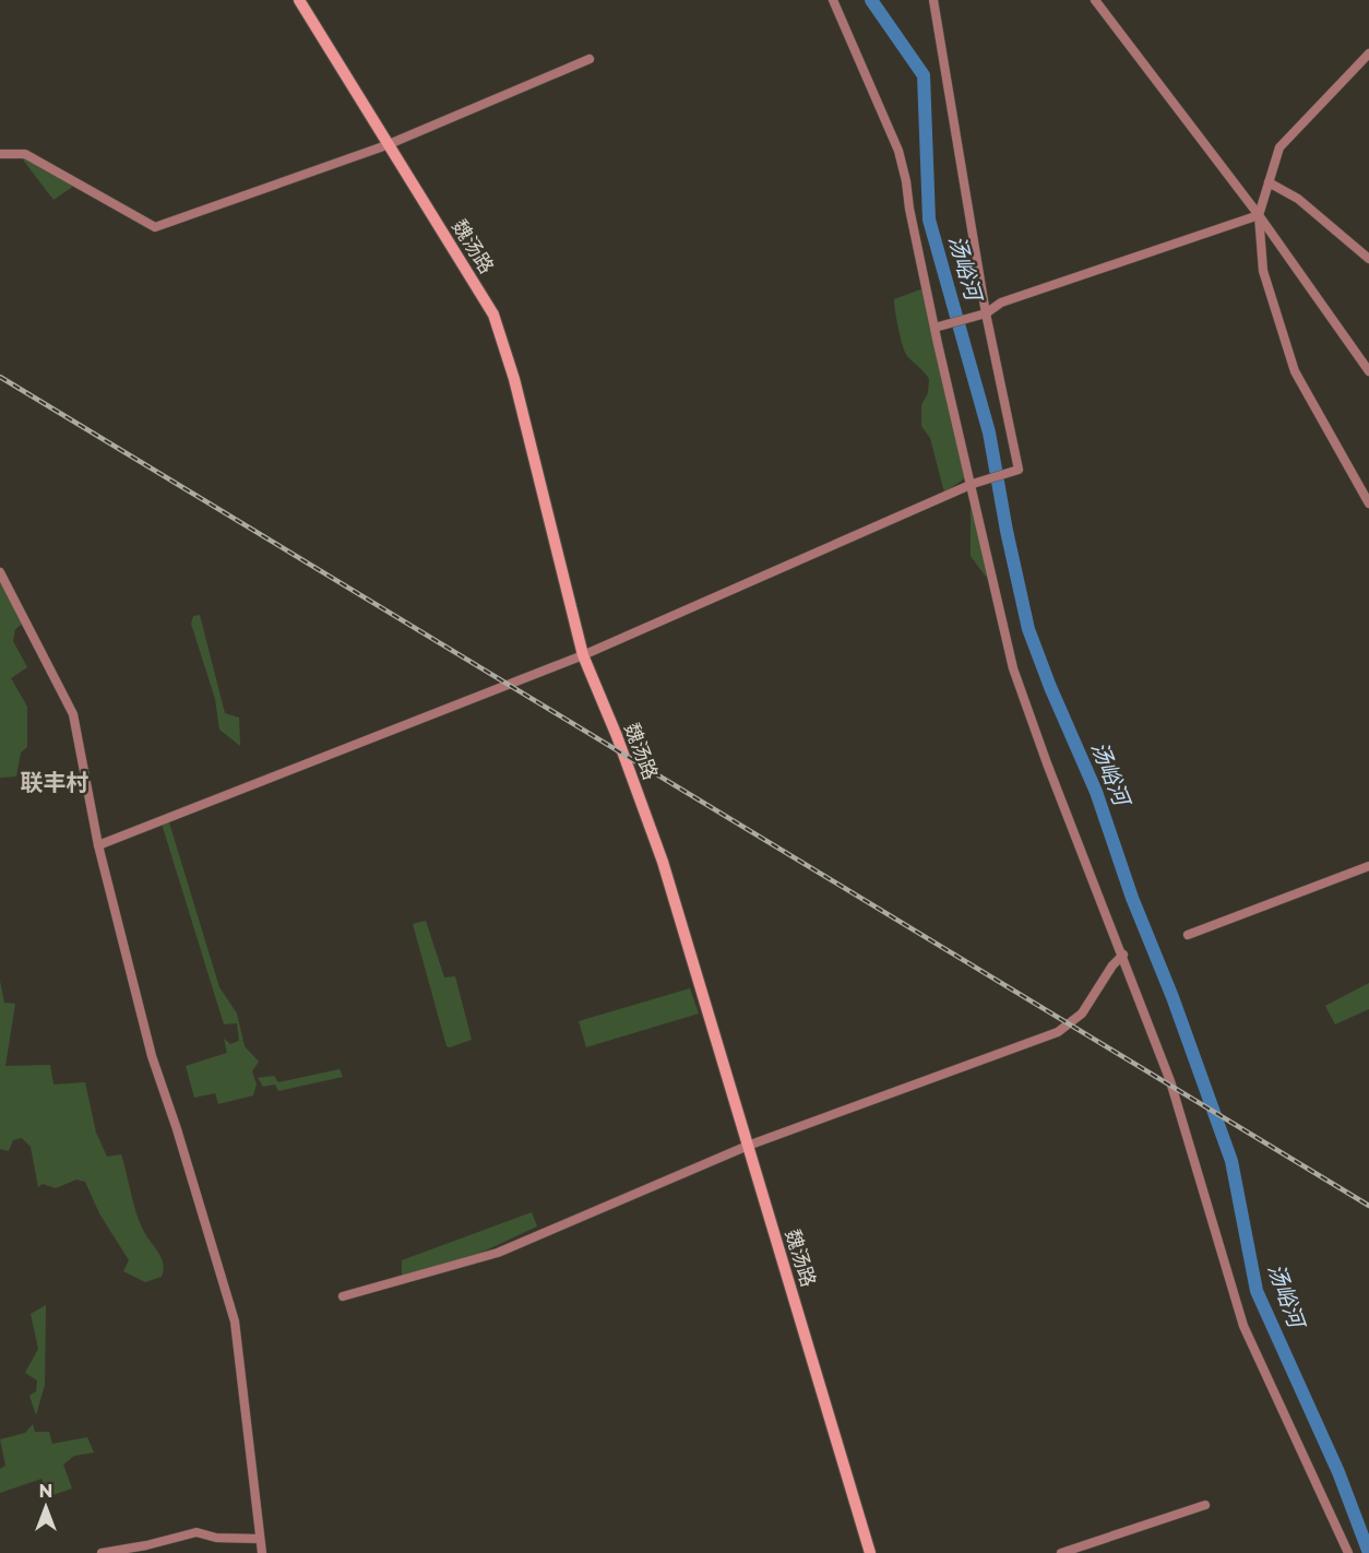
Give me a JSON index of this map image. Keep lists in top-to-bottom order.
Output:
{
  "streets": {
    "street": ["魏汤路"]
  },
  "districts": ["联丰村"],
  "water": ["汤峪河"],
  "north": "top"
}
